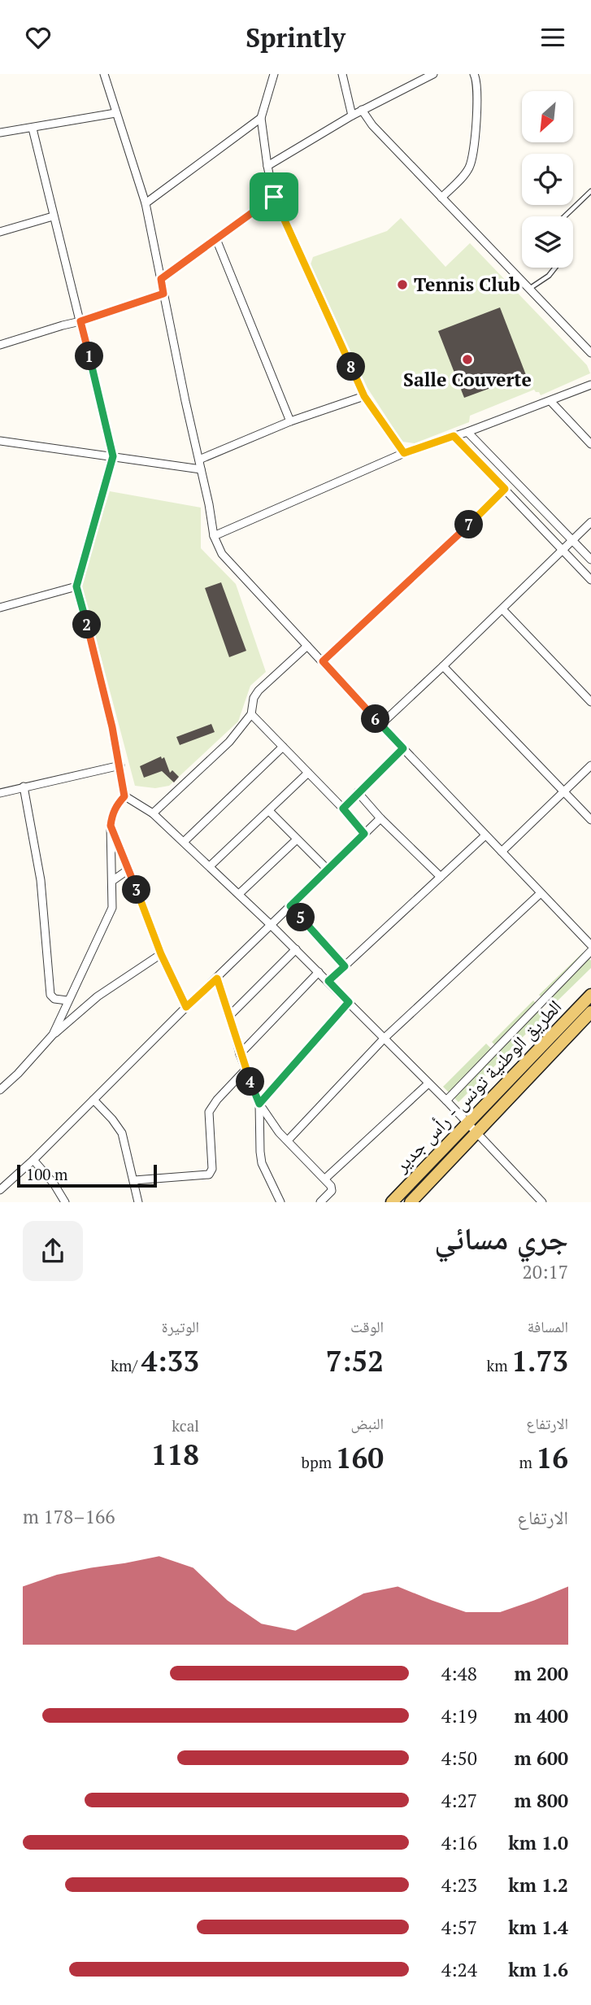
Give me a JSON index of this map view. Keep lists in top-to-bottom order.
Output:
{
  "streets": {
    "main road": ["الطريق الوطنية تونس - رأس جدير"]
  },
  "places": ["Tennis Club", "Salle Couverte"],
  "scale_bar": "100 m",
  "north": "bottom left",
  "page": {
    "header": "Sprintly",
    "pins": [
      "1",
      "8",
      "7",
      "2",
      "6",
      "3",
      "5",
      "4"
    ],
    "scale": "100 m",
    "heading": ["جري مسائي", "20:17"],
    "stats": [
      ["المسافة", "1.73 km"],
      ["الوقت", "7:52"],
      ["الوتيرة", "4:33 /km"],
      ["الارتفاع", "16 m"],
      ["النبض", "160 bpm"],
      ["kcal", "118"]
    ],
    "chart": ["الارتفاع", "166–178 m"],
    "list": [
      {
        "name": "200 m",
        "note": "4:48"
      },
      {
        "name": "400 m",
        "note": "4:19"
      },
      {
        "name": "600 m",
        "note": "4:50"
      },
      {
        "name": "800 m",
        "note": "4:27"
      },
      {
        "name": "1.0 km",
        "note": "4:16"
      },
      {
        "name": "1.2 km",
        "note": "4:23"
      },
      {
        "name": "1.4 km",
        "note": "4:57"
      },
      {
        "name": "1.6 km",
        "note": "4:24"
      }
    ]
  }
}
